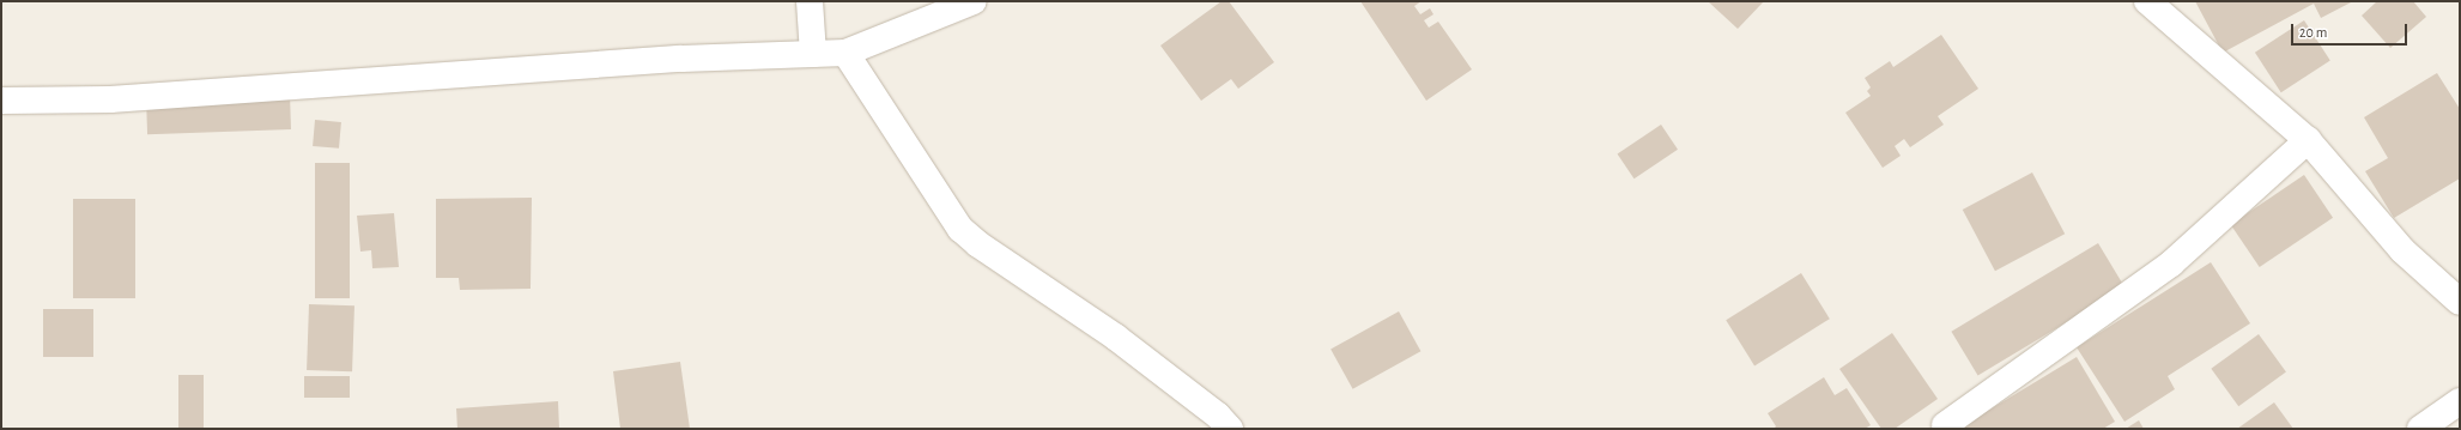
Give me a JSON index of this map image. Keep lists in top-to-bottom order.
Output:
{
  "scale_bar": "20 m"
}
